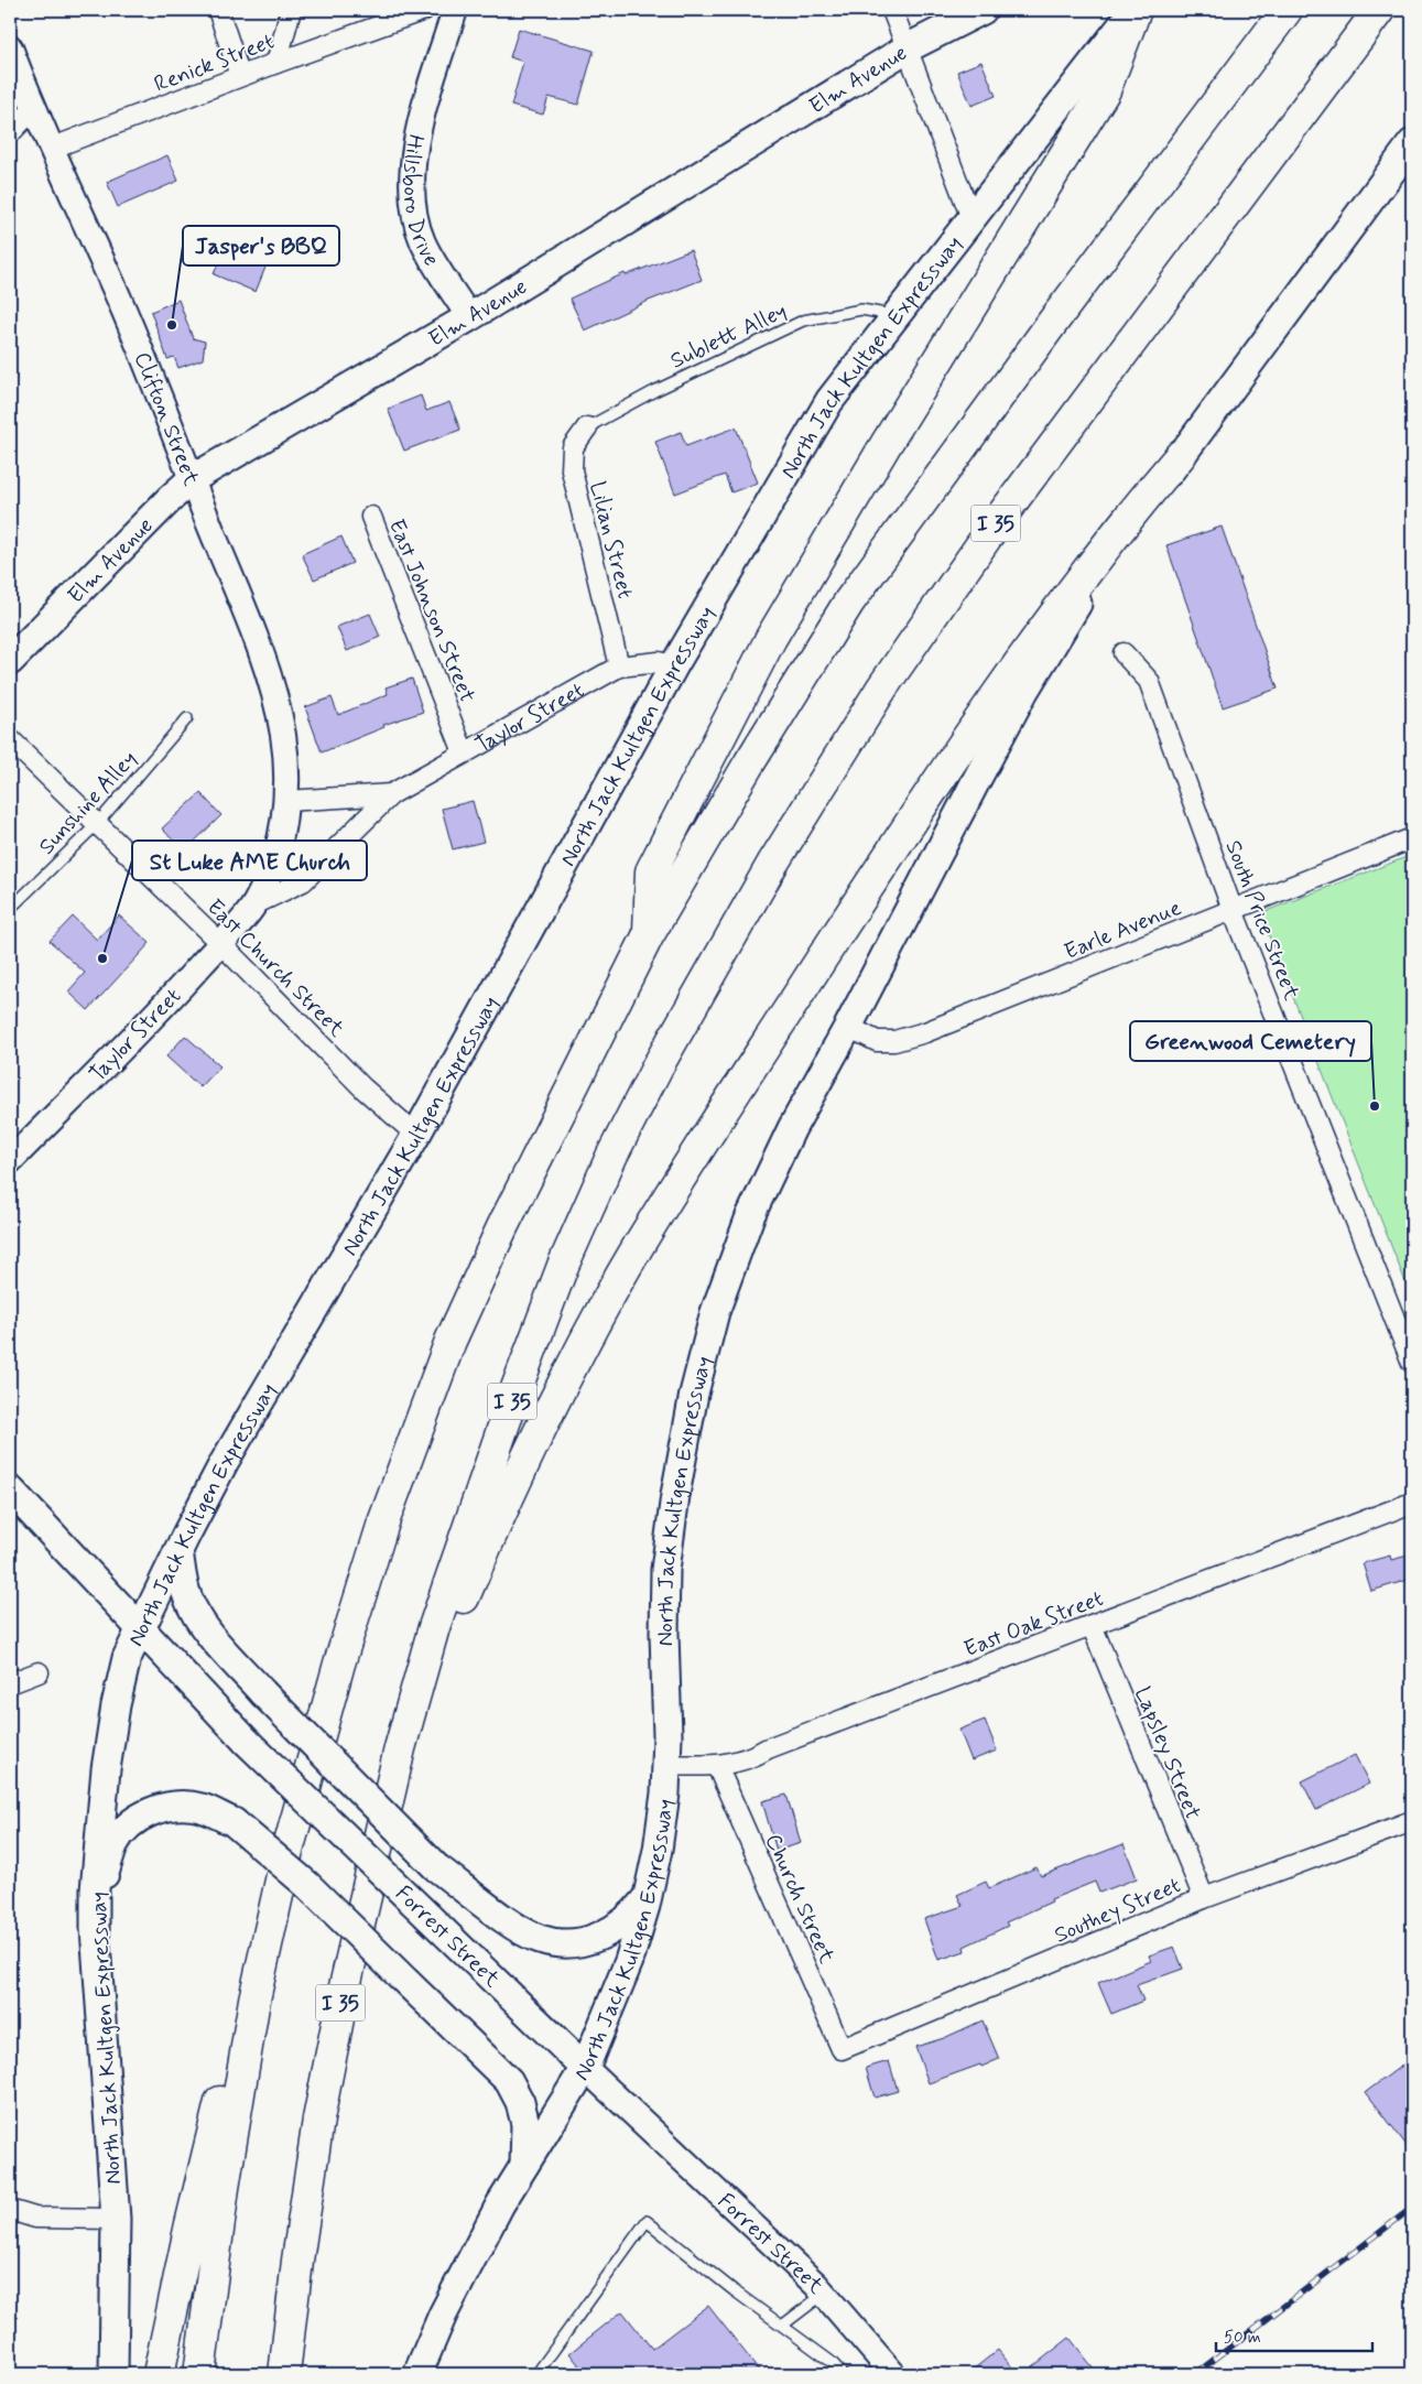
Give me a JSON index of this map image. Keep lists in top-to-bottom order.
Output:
{
  "streets": {
    "highway": ["I 35"],
    "main road": ["Elm Avenue", "North Jack Kultgen Expressway", "Forrest Street"],
    "street": [
      "Renick Street",
      "Hillsboro Drive",
      "Clifton Street",
      "Lilian Street",
      "East Johnson Street",
      "Taylor Street",
      "South Price Street",
      "Earle Avenue",
      "East Church Street",
      "East Oak Street",
      "Lapsley Street",
      "Church Street",
      "Southey Street"
    ],
    "lane": ["Sublett Alley", "Sunshine Alley"]
  },
  "crossings": [
    ["Renick Street", "Clifton Street"],
    ["Elm Avenue", "Hillsboro Drive"],
    ["Elm Avenue", "Clifton Street"],
    ["Sublett Alley", "North Jack Kultgen Expressway"],
    ["Sublett Alley", "Lilian Street"],
    ["North Jack Kultgen Expressway", "Taylor Street"],
    ["North Jack Kultgen Expressway", "Earle Avenue"],
    ["North Jack Kultgen Expressway", "East Church Street"],
    ["North Jack Kultgen Expressway", "East Oak Street"],
    ["North Jack Kultgen Expressway", "Forrest Street"],
    ["Clifton Street", "Taylor Street"],
    ["Lilian Street", "Taylor Street"],
    ["East Johnson Street", "Taylor Street"],
    ["Taylor Street", "East Church Street"],
    ["Sunshine Alley", "East Church Street"],
    ["South Price Street", "Earle Avenue"],
    ["East Oak Street", "Lapsley Street"],
    ["East Oak Street", "Church Street"],
    ["Lapsley Street", "Southey Street"],
    ["Church Street", "Southey Street"]
  ],
  "places": ["Jasper's BBQ", "St Luke AME Church", "Greenwood Cemetery"],
  "scale_bar": "50 m"
}
